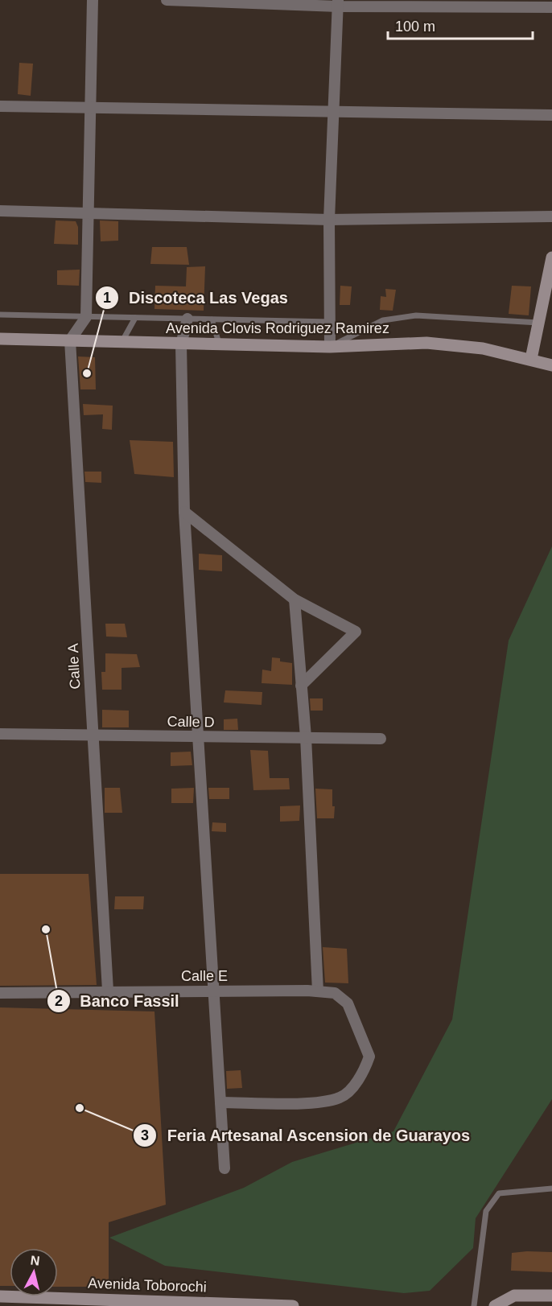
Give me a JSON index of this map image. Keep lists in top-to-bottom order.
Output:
{
  "streets": {
    "main road": ["Avenida Clovis Rodriguez Ramirez", "Avenida Toborochi"],
    "street": ["Calle A", "Calle D", "Calle E"]
  },
  "crossings": [
    ["Avenida Clovis Rodriguez Ramirez", "Calle A"],
    ["Calle A", "Calle D"],
    ["Calle A", "Calle E"]
  ],
  "places": ["Discoteca Las Vegas", "Banco Fassil", "Feria Artesanal Ascension de Guarayos"],
  "scale_bar": "100 m",
  "north": "top"
}
